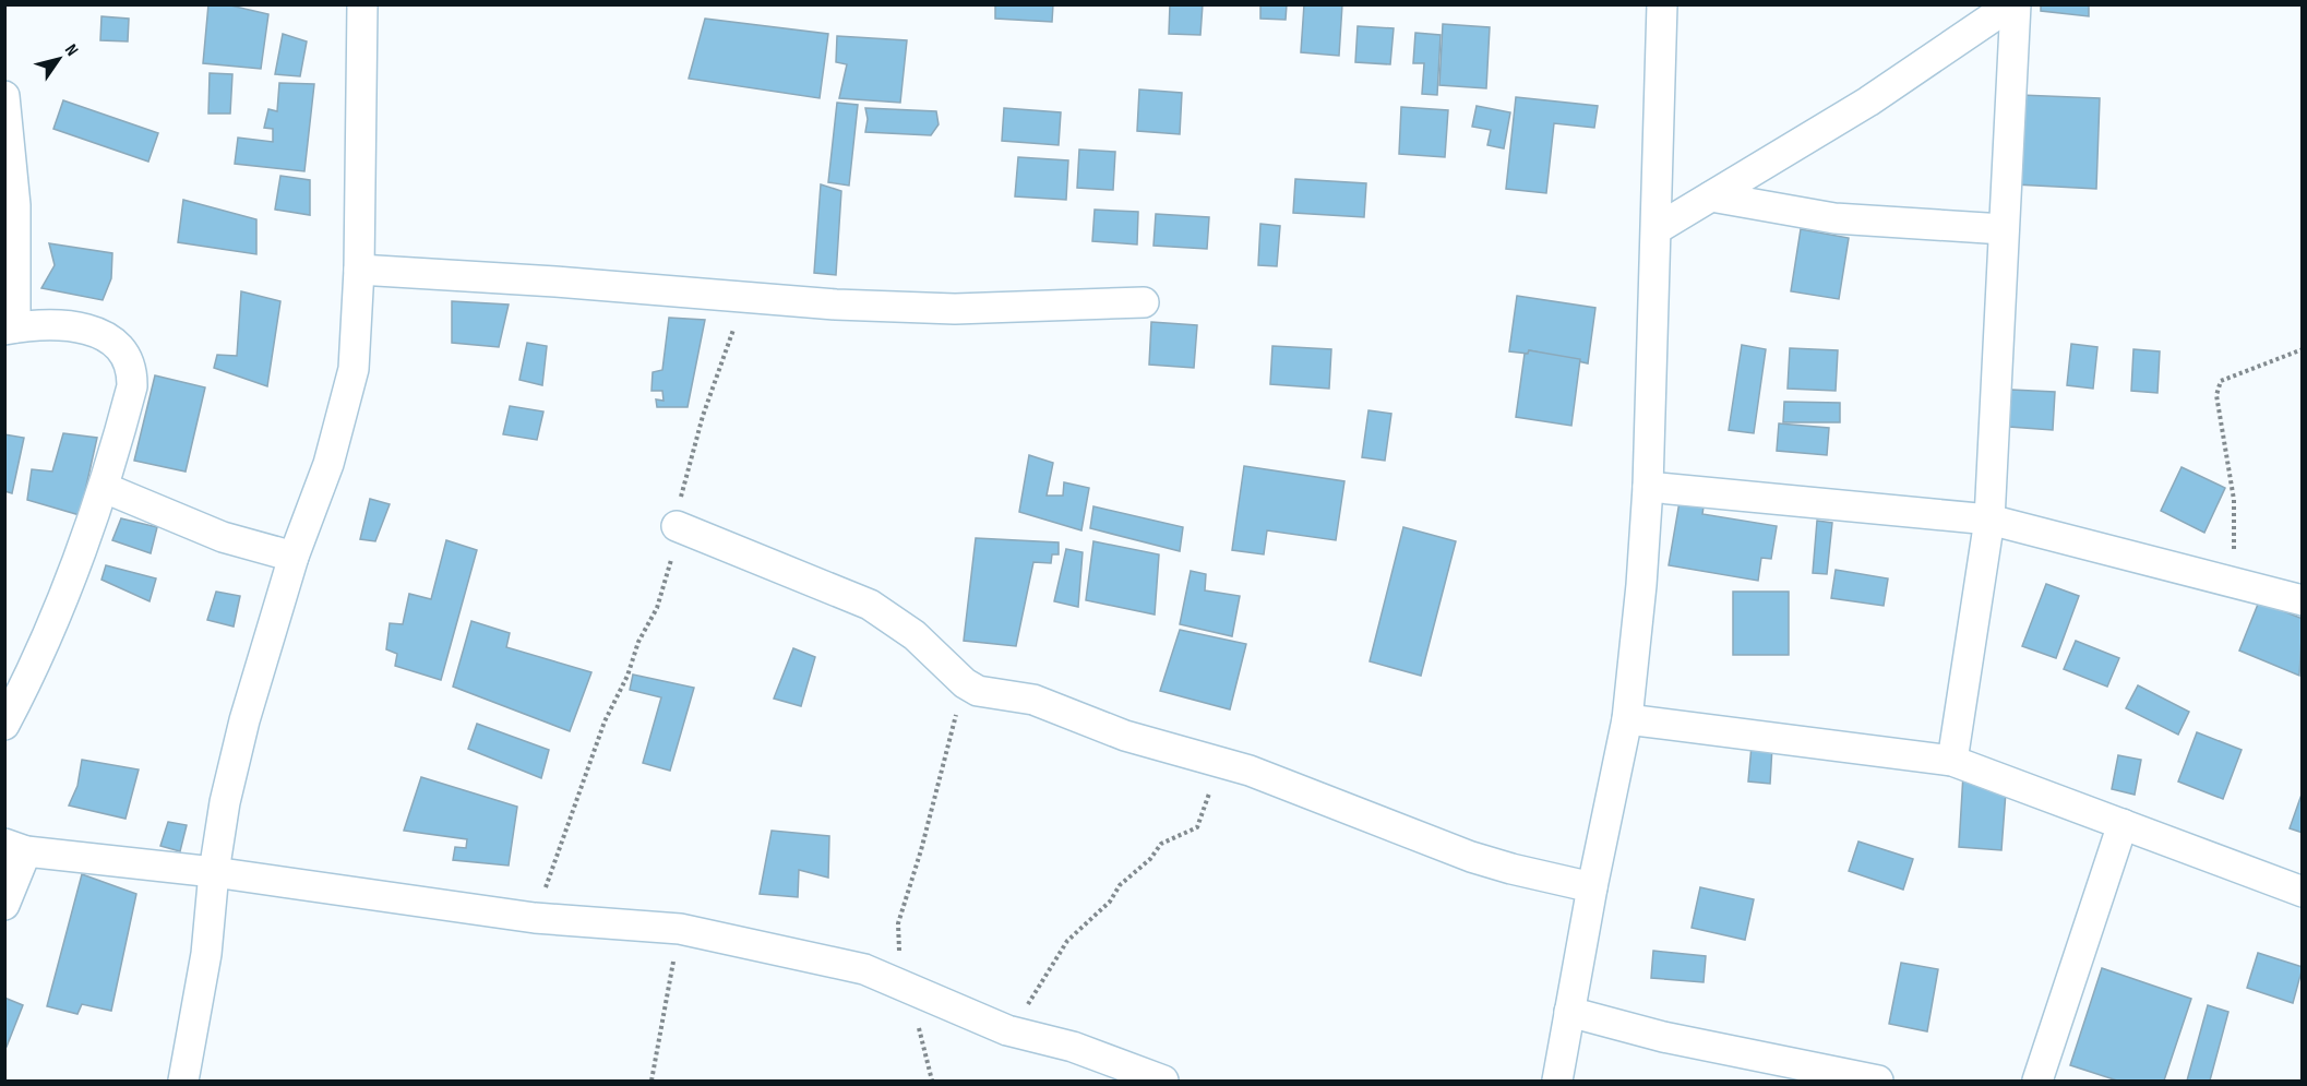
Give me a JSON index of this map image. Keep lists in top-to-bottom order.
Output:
{
  "north": "top right"
}
